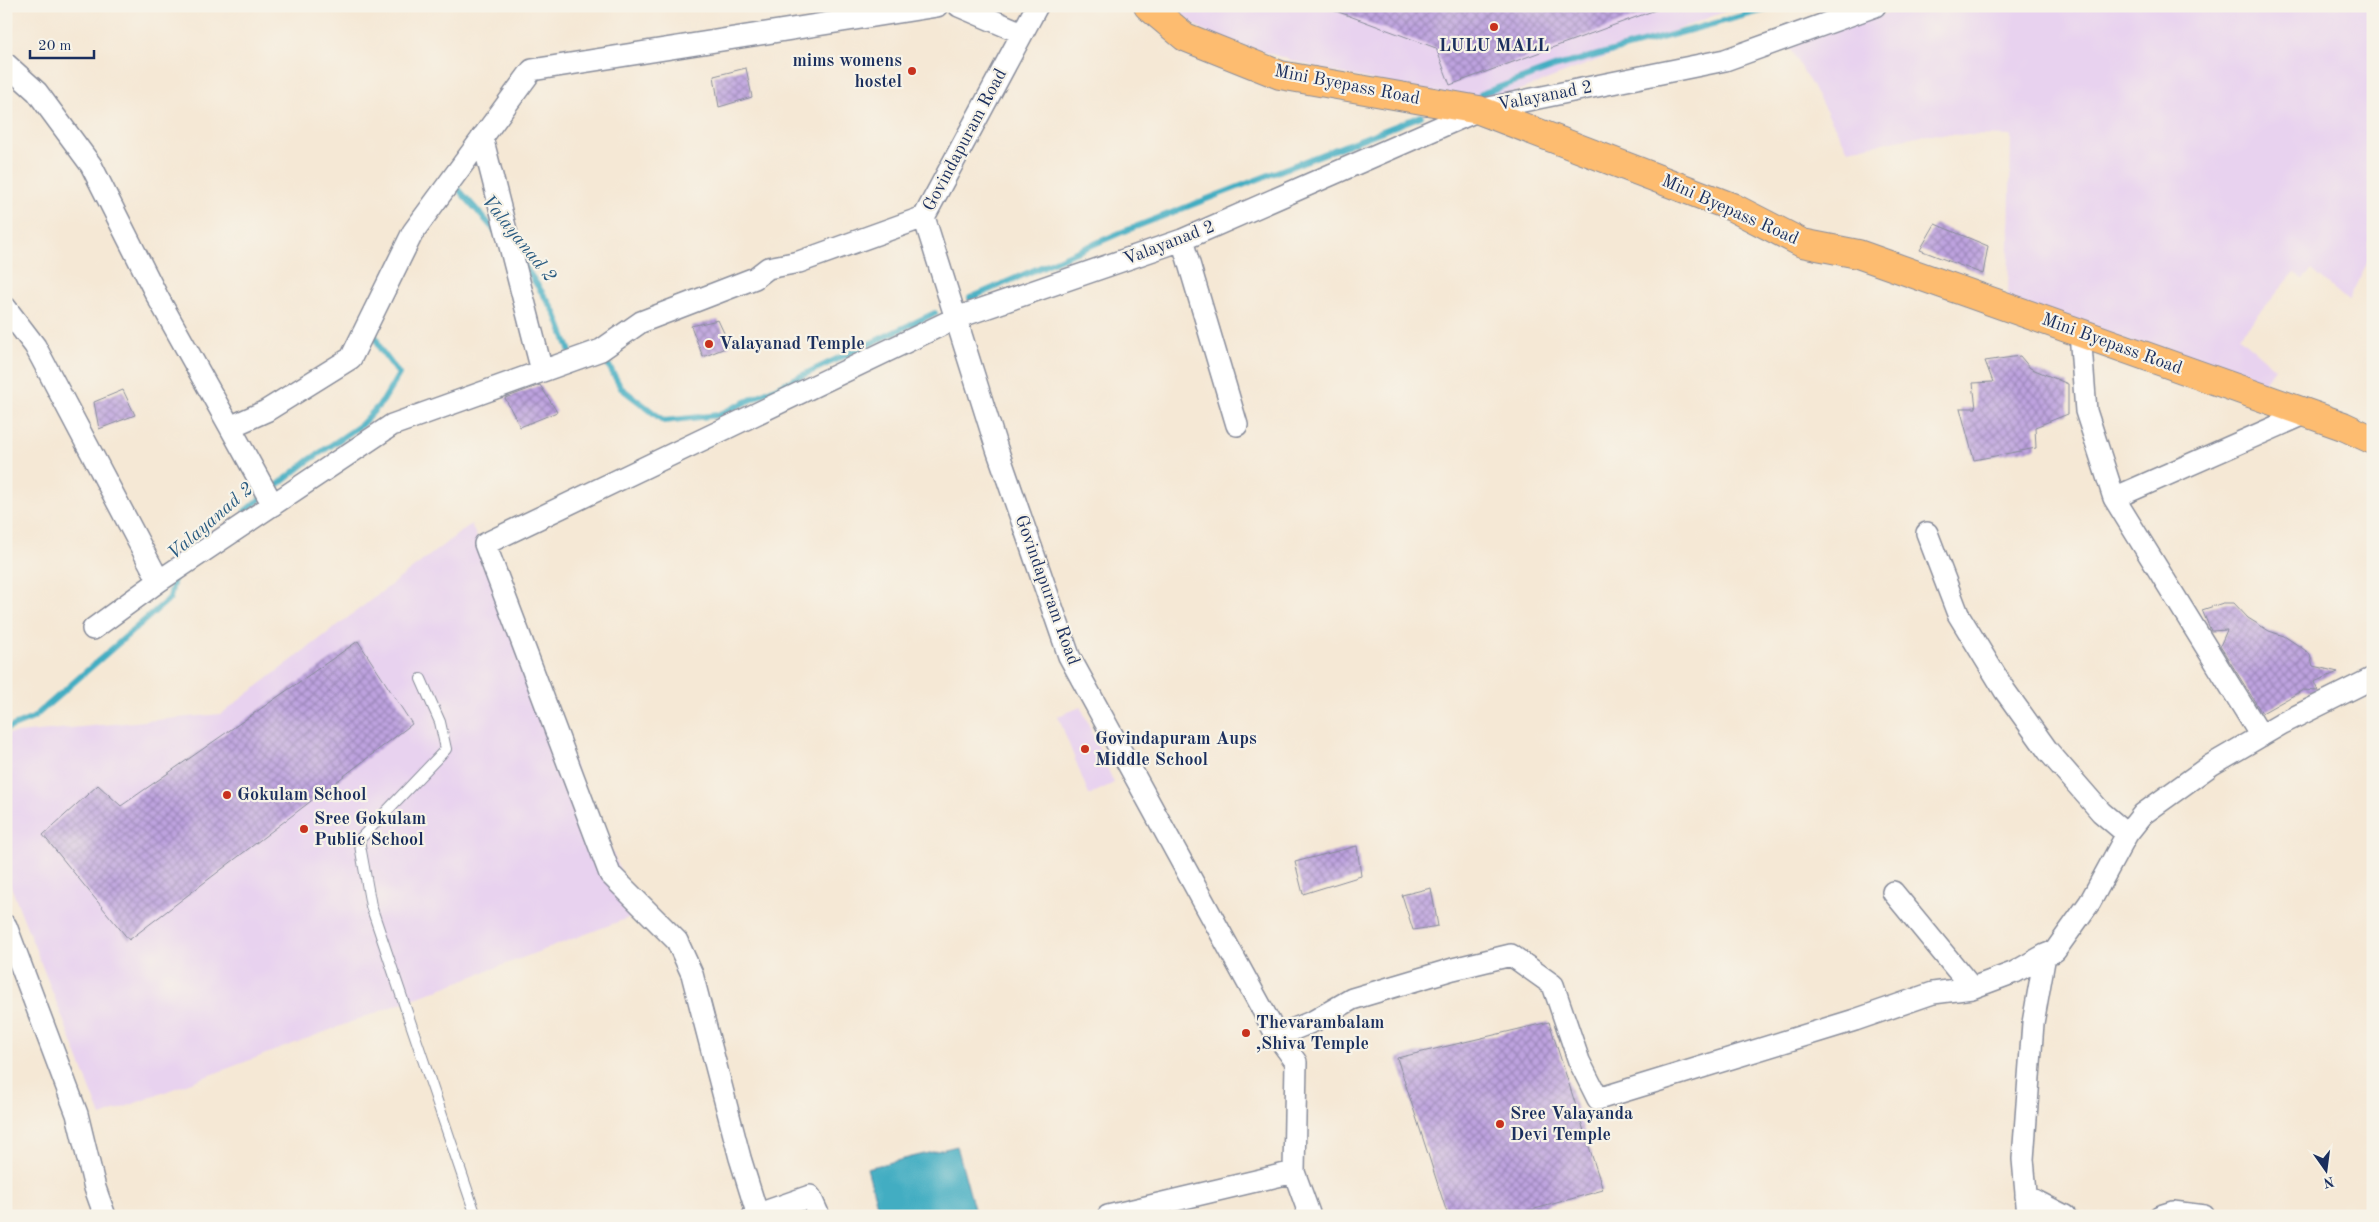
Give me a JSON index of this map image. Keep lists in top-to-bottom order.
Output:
{
  "streets": {
    "main road": ["Mini Byepass Road"],
    "street": ["Valayanad 2", "Govindapuram Road"]
  },
  "crossings": [
    ["Mini Byepass Road", "Valayanad 2"],
    ["Valayanad 2", "Govindapuram Road"]
  ],
  "water": ["Valayanad 2"],
  "places": [
    "LULU MALL",
    "mims womens hostel",
    "Valayanad Temple",
    "Govindapuram Aups Middle School",
    "Gokulam School",
    "Sree Gokulam Public School",
    "Thevarambalam ,Shiva Temple",
    "Sree Valayanda Devi Temple"
  ],
  "scale_bar": "20 m",
  "north": "bottom"
}
